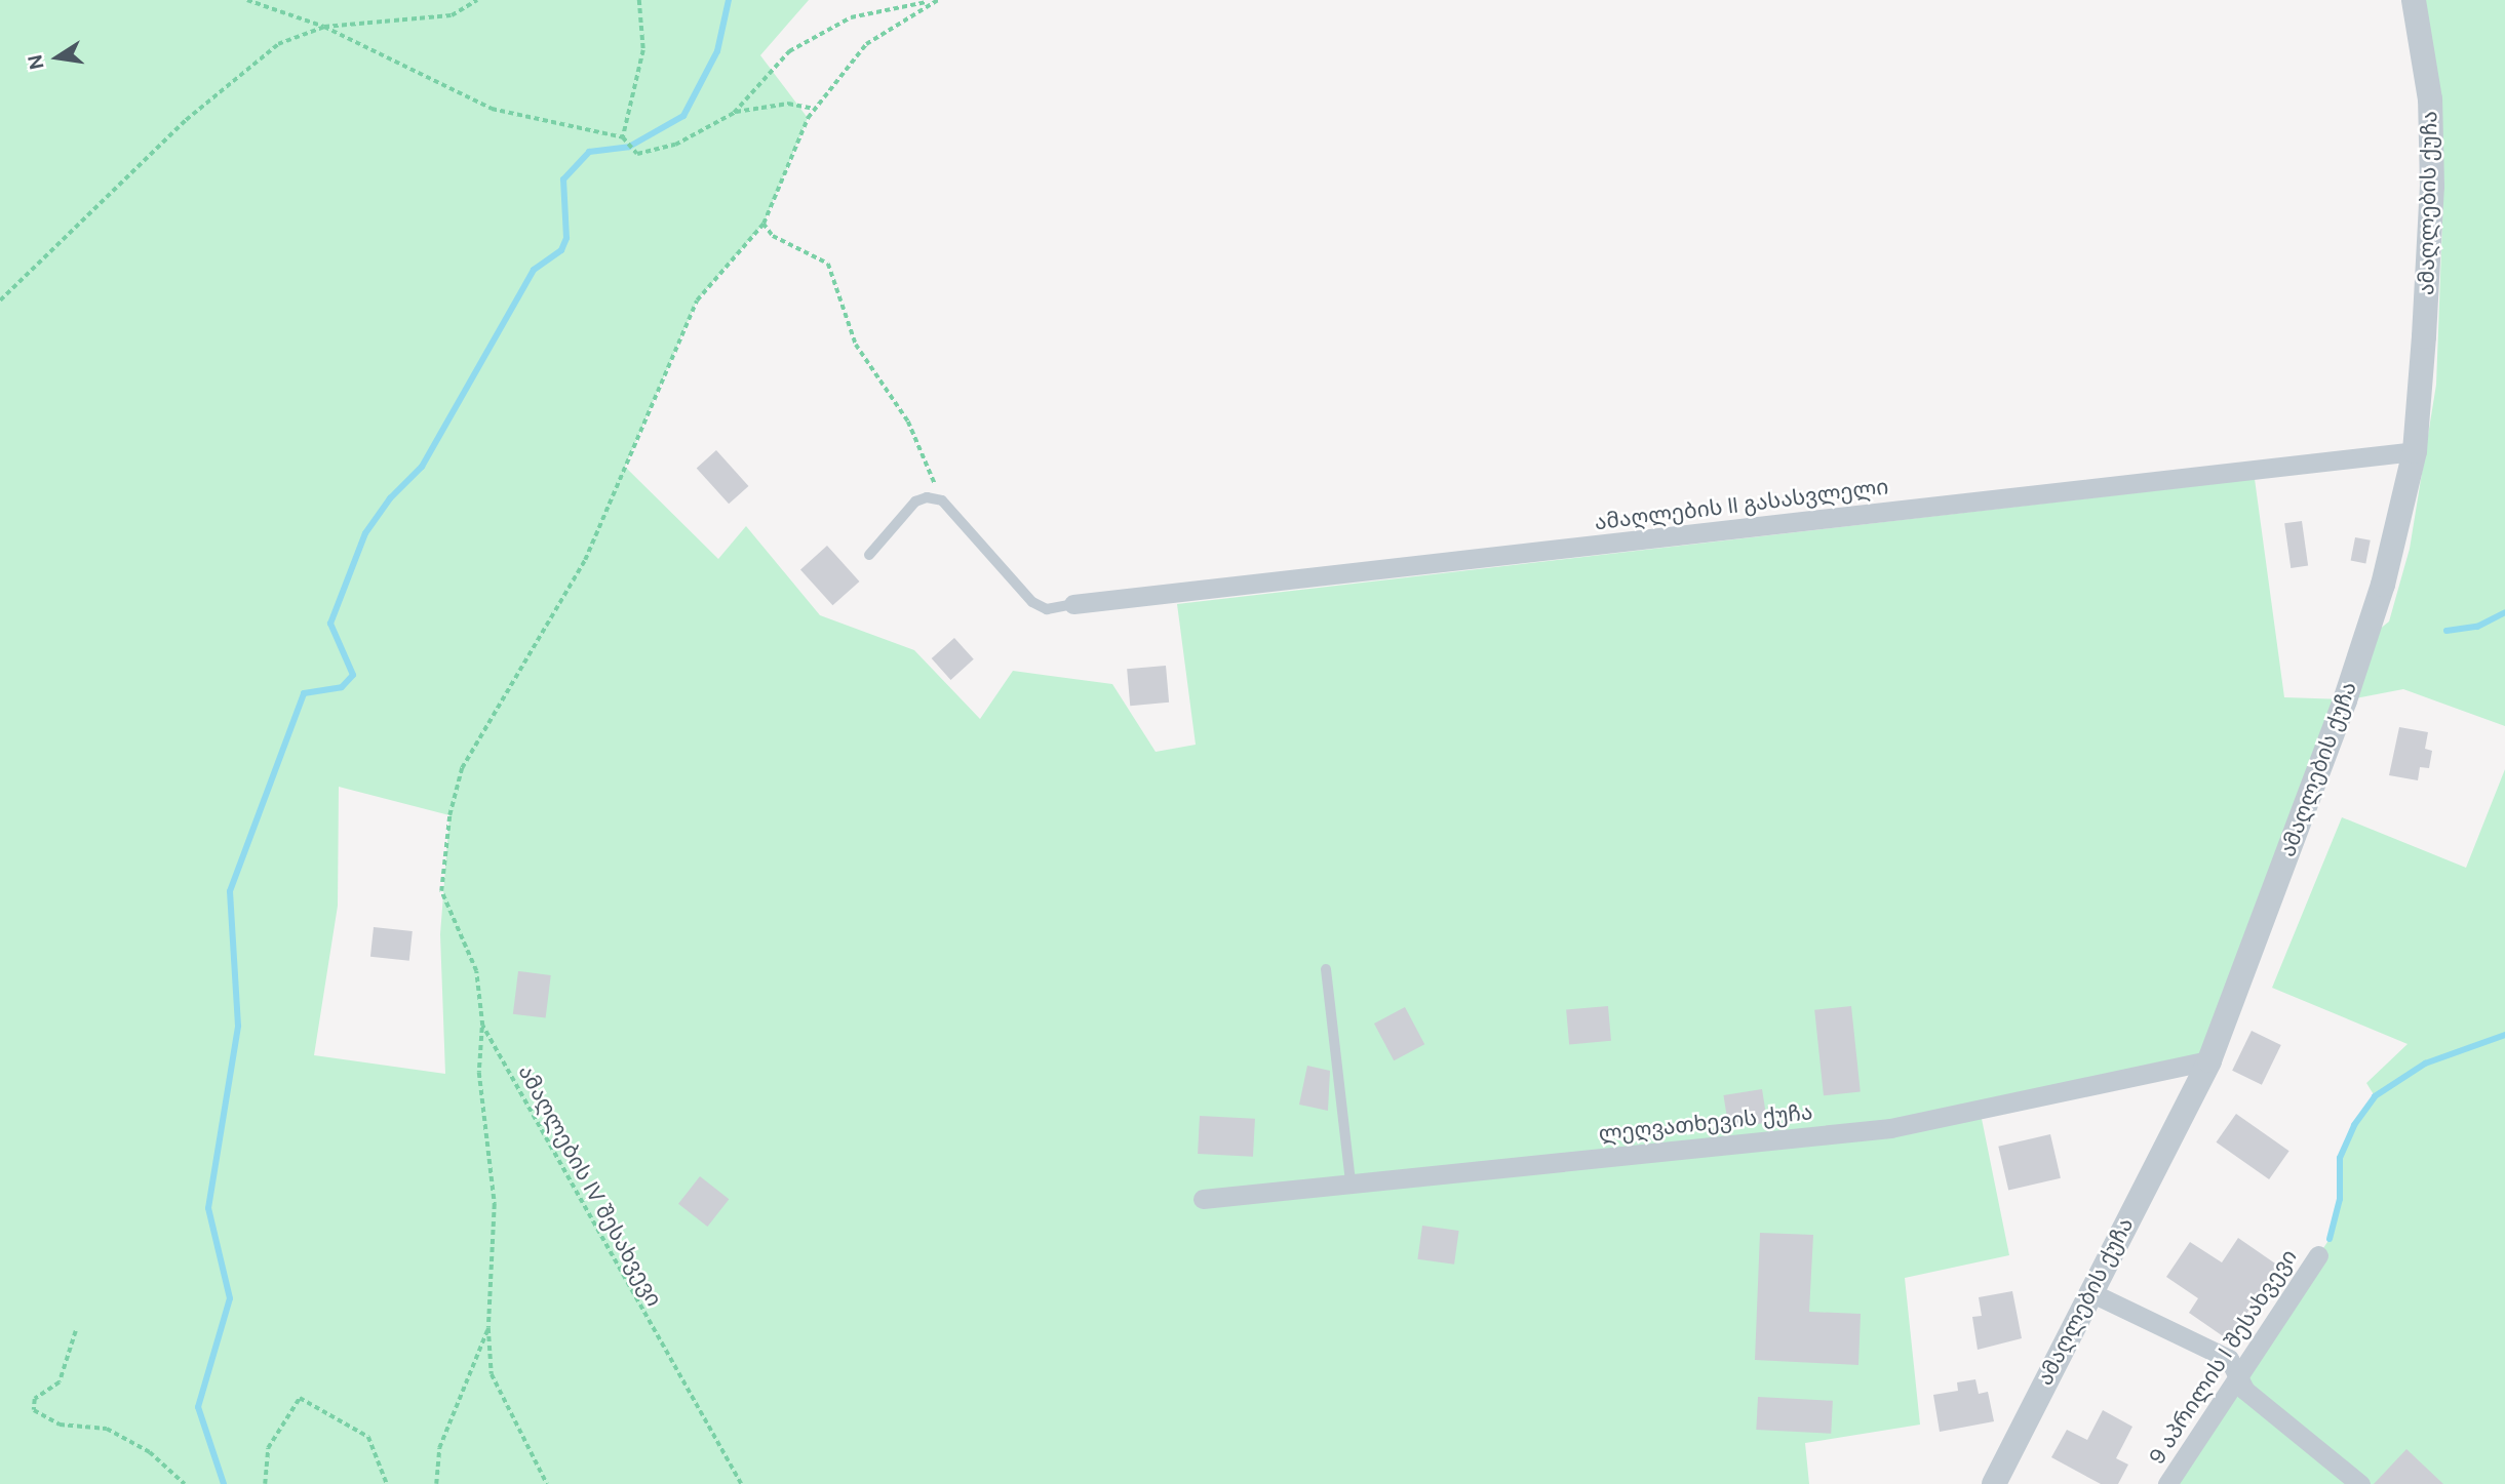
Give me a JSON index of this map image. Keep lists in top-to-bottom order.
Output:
{
  "streets": {
    "street": [
      "ამაღლების ქუჩა",
      "ამაღლების II გასასვლელი",
      "ლეღვათხევის ქუჩა",
      "9 აპრილის I შესახვევი"
    ],
    "path": ["ამაღლების IV შესახვევი"]
  },
  "crossings": [
    ["ამაღლების ქუჩა", "ამაღლების II გასასვლელი"],
    ["ამაღლების ქუჩა", "ლეღვათხევის ქუჩა"]
  ],
  "north": "left"
}
